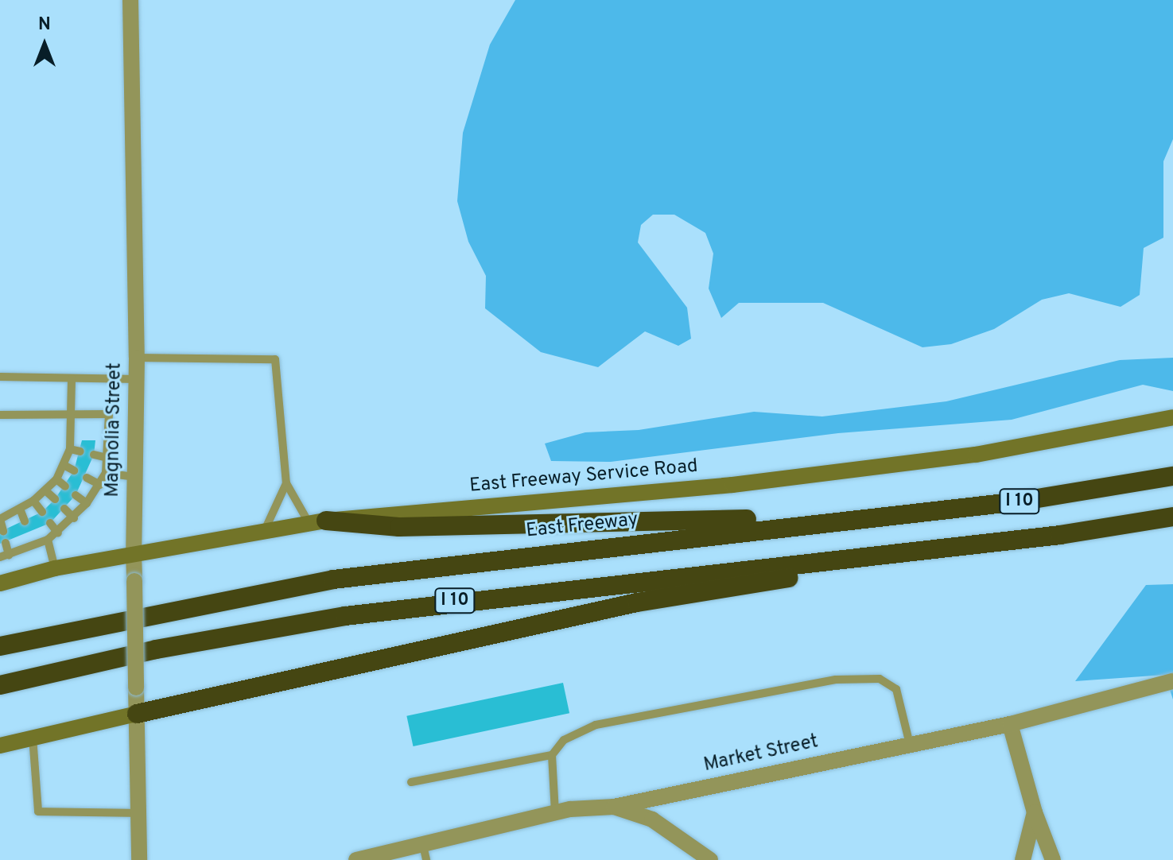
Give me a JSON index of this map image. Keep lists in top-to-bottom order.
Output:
{
  "streets": {
    "highway": ["I 10", "East Freeway"],
    "main road": ["East Freeway Service Road"],
    "street": ["Magnolia Street", "Market Street"]
  },
  "crossings": [
    ["Magnolia Street", "East Freeway Service Road"]
  ],
  "north": "top"
}
